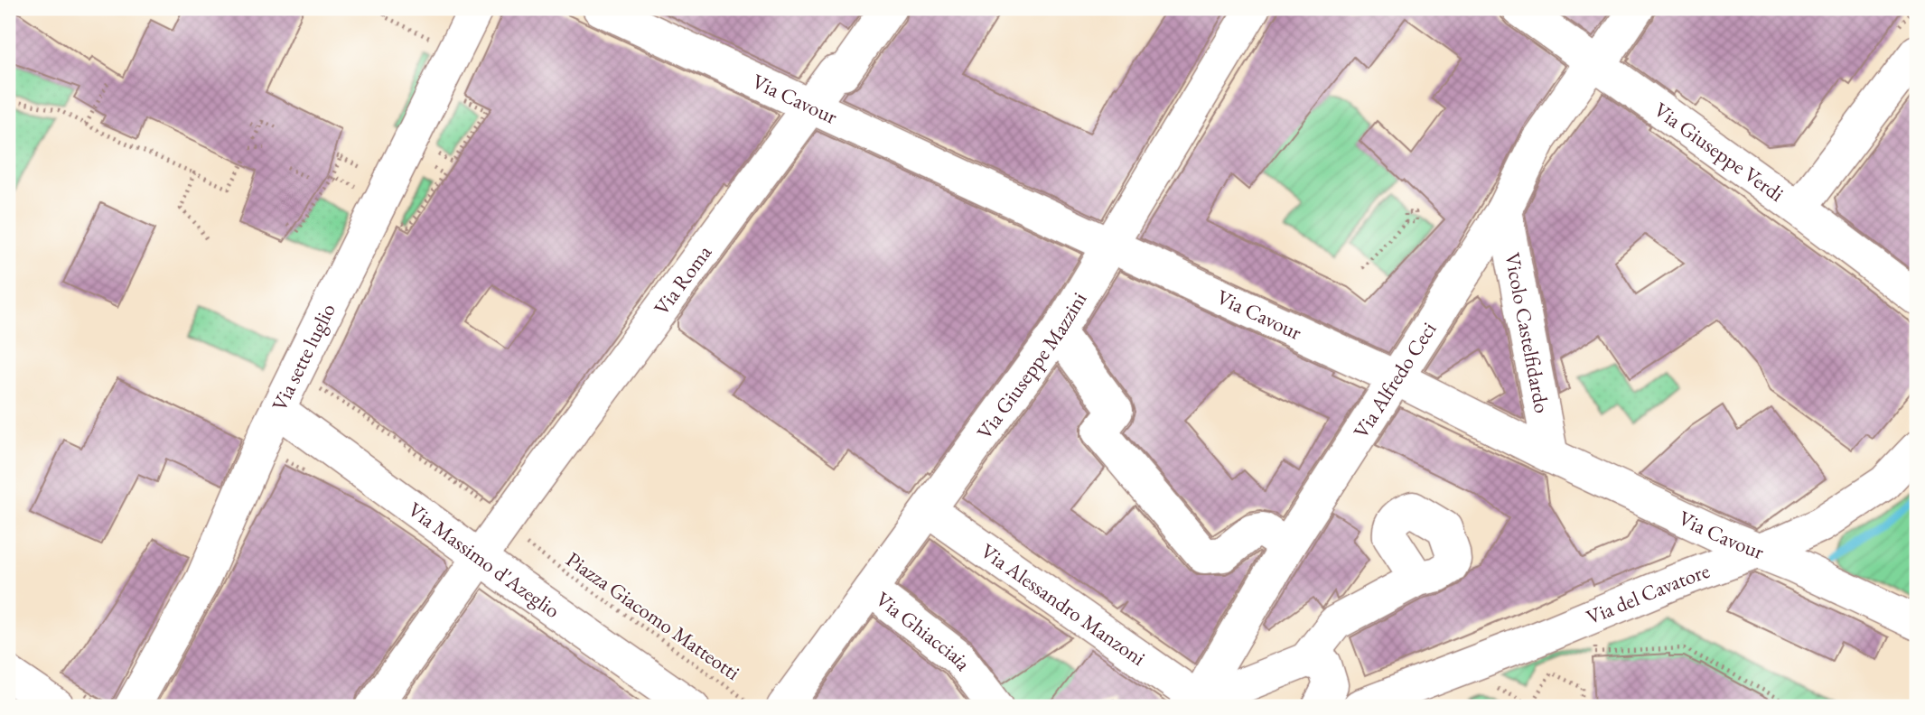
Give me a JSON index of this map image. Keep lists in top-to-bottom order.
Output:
{
  "streets": {
    "street": [
      "Via Cavour",
      "Via Giuseppe Verdi",
      "Via Roma",
      "Vicolo Castelfidardo",
      "Via sette luglio",
      "Via Giuseppe Mazzini",
      "Via Alfredo Ceci",
      "Via Massimo d'Azeglio",
      "Via del Cavatore",
      "Via Alessandro Manzoni",
      "Via Ghiacciaia"
    ],
    "path": ["Piazza Giacomo Matteotti"]
  },
  "crossings": [
    ["Via Cavour", "Via Roma"],
    ["Via Cavour", "Vicolo Castelfidardo"],
    ["Via Cavour", "Via Giuseppe Mazzini"],
    ["Via Cavour", "Via Alfredo Ceci"],
    ["Via Cavour", "Via del Cavatore"],
    ["Via Giuseppe Verdi", "Via Alfredo Ceci"],
    ["Via Roma", "Via Massimo d'Azeglio"],
    ["Vicolo Castelfidardo", "Via Alfredo Ceci"],
    ["Via sette luglio", "Via Massimo d'Azeglio"],
    ["Via Giuseppe Mazzini", "Via Alessandro Manzoni"],
    ["Via Giuseppe Mazzini", "Piazza Giacomo Matteotti"],
    ["Via Giuseppe Mazzini", "Via Ghiacciaia"],
    ["Via Alfredo Ceci", "Via Alessandro Manzoni"]
  ]
}
